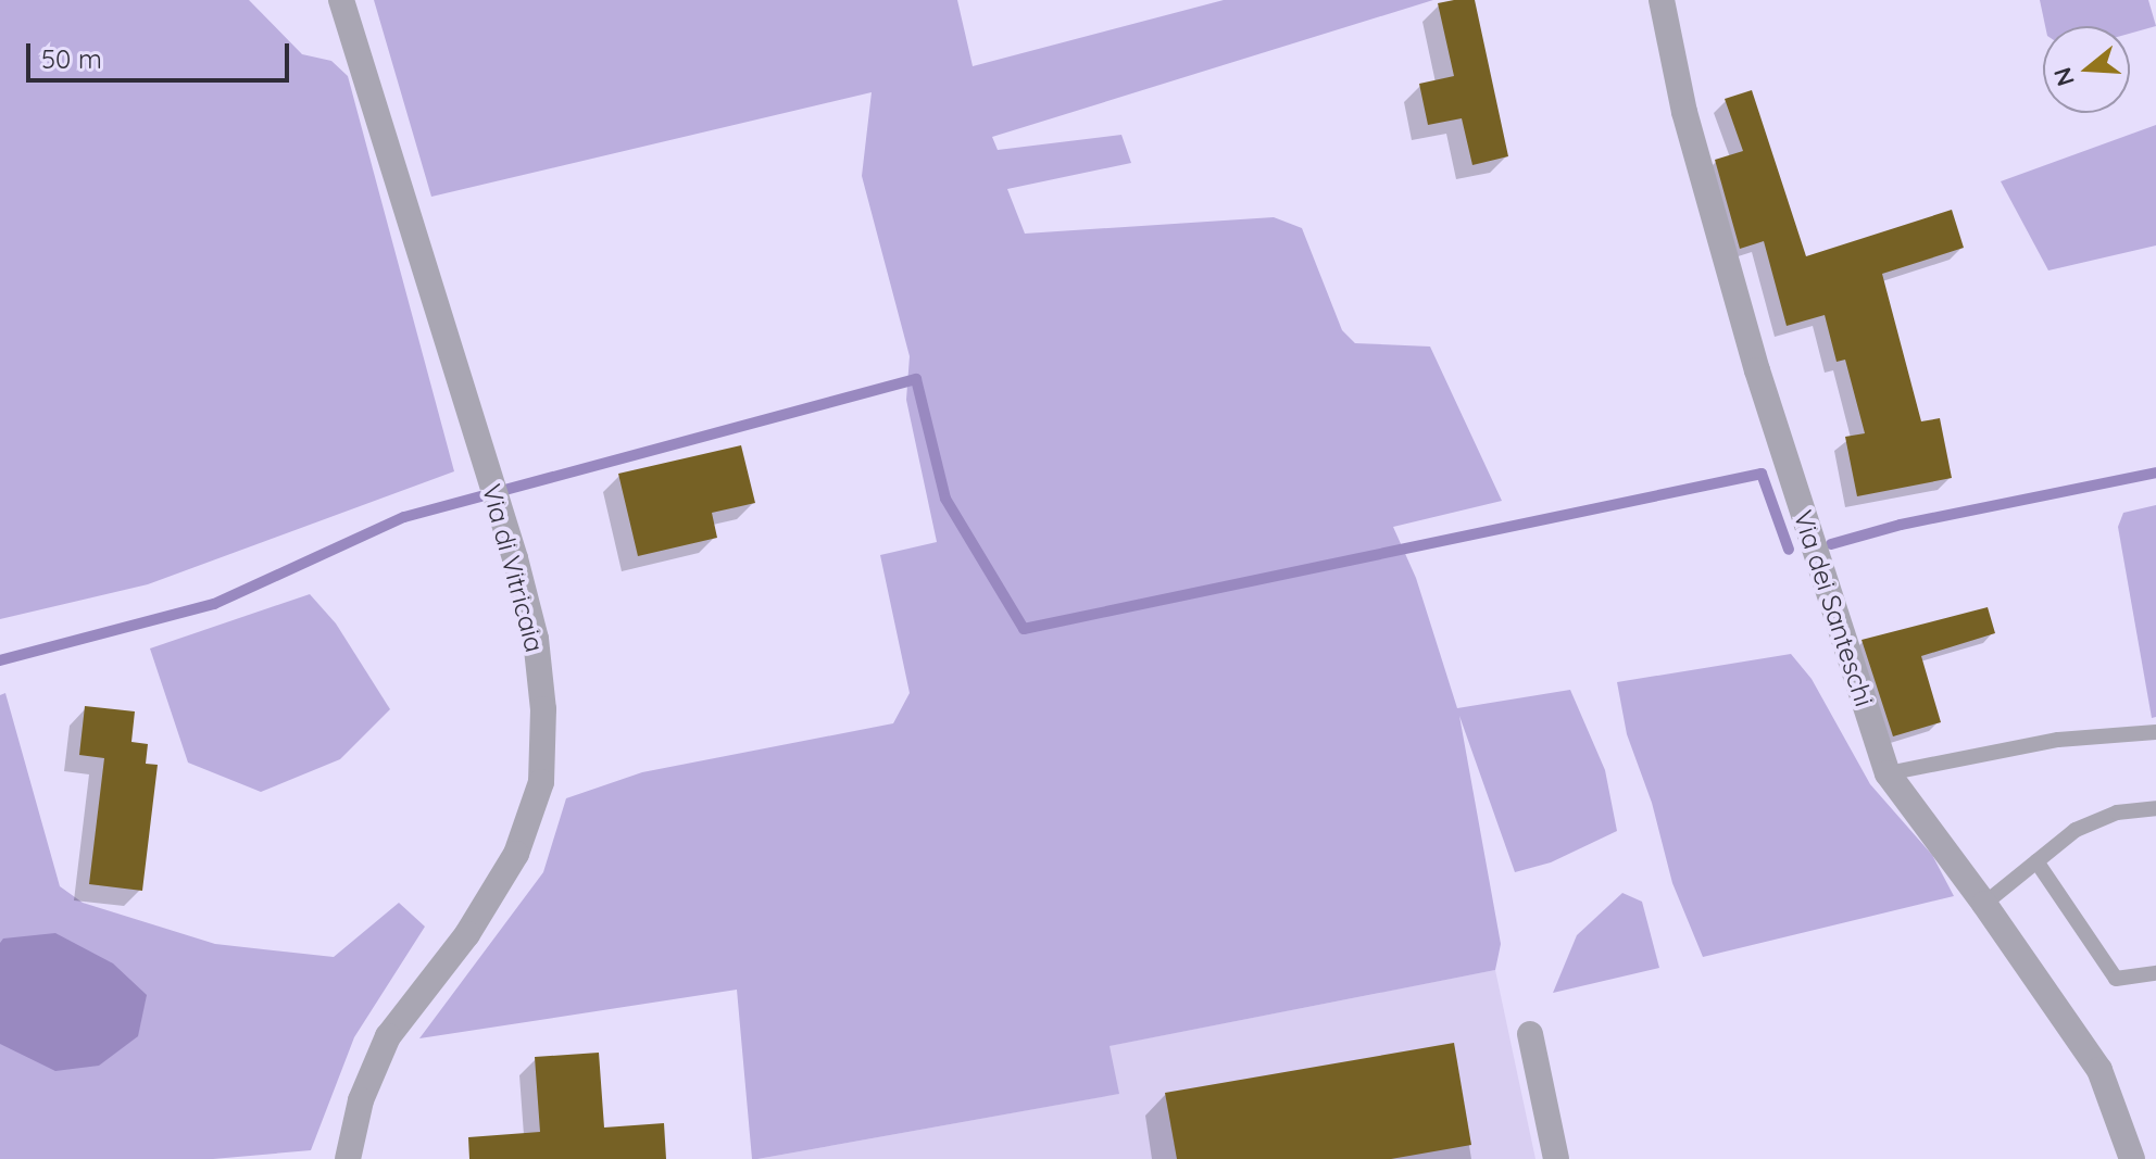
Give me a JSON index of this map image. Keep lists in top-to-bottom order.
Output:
{
  "streets": {
    "street": ["Via di Vitricaia", "Via dei Santeschi"]
  },
  "scale_bar": "50 m",
  "north": "left"
}
